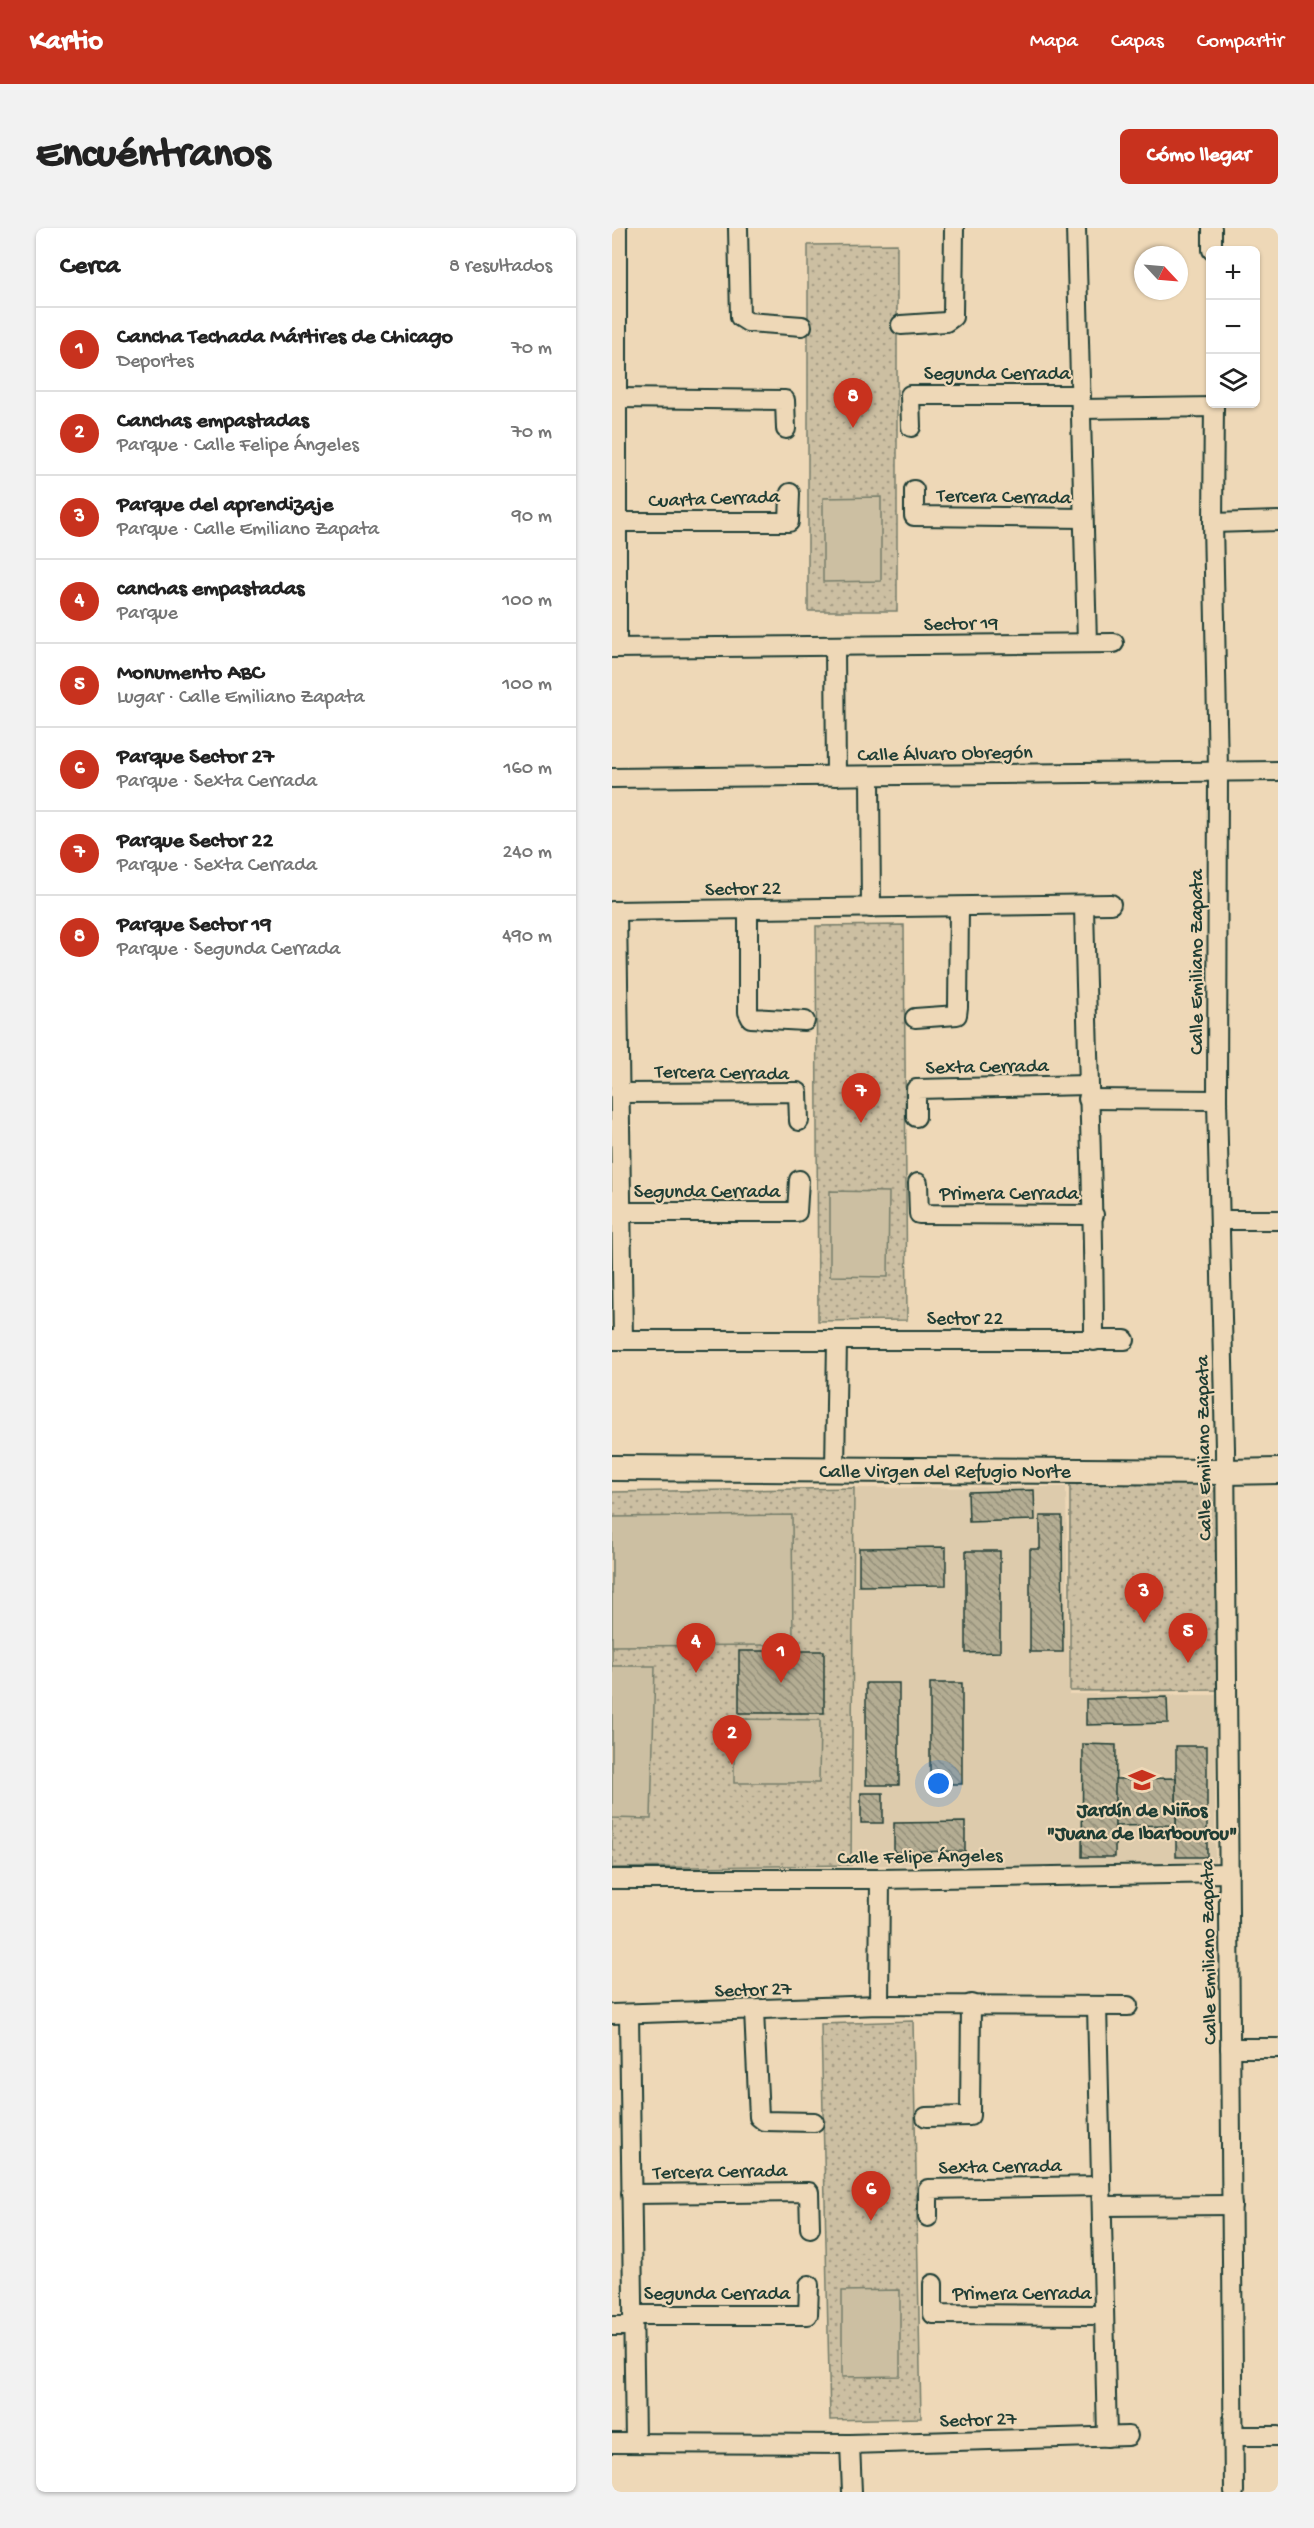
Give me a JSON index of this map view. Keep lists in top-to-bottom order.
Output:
{
  "streets": {
    "street": [
      "Segunda Cerrada",
      "Tercera Cerrada",
      "Cuarta Cerrada",
      "Sector 19",
      "Calle Álvaro Obregón",
      "Sector 22",
      "Calle Emiliano Zapata",
      "Sexta Cerrada",
      "Primera Cerrada",
      "Calle Virgen del Refugio Norte",
      "Calle Felipe Ángeles",
      "Sector 27"
    ]
  },
  "crossings": [
    ["Segunda Cerrada", "Sector 22"],
    ["Segunda Cerrada", "Sector 27"],
    ["Tercera Cerrada", "Sector 22"],
    ["Tercera Cerrada", "Sector 27"],
    ["Cuarta Cerrada", "Sector 19"],
    ["Calle Álvaro Obregón", "Calle Emiliano Zapata"],
    ["Calle Emiliano Zapata", "Calle Virgen del Refugio Norte"],
    ["Calle Emiliano Zapata", "Calle Felipe Ángeles"]
  ],
  "places": {
    "school or university": ["Jardín de Niños \"Juana de Ibarbourou\""]
  },
  "north": "bottom right",
  "page": {
    "header": "Kartio",
    "nav": ["Mapa", "Capas", "Compartir"],
    "buttons": "Cómo llegar",
    "title": "Encuéntranos",
    "heading": ["Cerca", "8 resultados"],
    "map_buttons": ["+", "−"],
    "list": [
      {
        "mark": "1",
        "name": "Cancha Techada Mártires de Chicago",
        "note": "Deportes",
        "value": "70 m"
      },
      {
        "mark": "2",
        "name": "Canchas empastadas",
        "note": "Parque · Calle Felipe Ángeles",
        "value": "70 m"
      },
      {
        "mark": "3",
        "name": "Parque del aprendizaje",
        "note": "Parque · Calle Emiliano Zapata",
        "value": "90 m"
      },
      {
        "mark": "4",
        "name": "canchas empastadas",
        "note": "Parque",
        "value": "100 m"
      },
      {
        "mark": "5",
        "name": "Monumento ABC",
        "note": "Lugar · Calle Emiliano Zapata",
        "value": "100 m"
      },
      {
        "mark": "6",
        "name": "Parque Sector 27",
        "note": "Parque · Sexta Cerrada",
        "value": "160 m"
      },
      {
        "mark": "7",
        "name": "Parque Sector 22",
        "note": "Parque · Sexta Cerrada",
        "value": "240 m"
      },
      {
        "mark": "8",
        "name": "Parque Sector 19",
        "note": "Parque · Segunda Cerrada",
        "value": "490 m"
      }
    ],
    "pins": [
      "8",
      "7",
      "3",
      "5",
      "4",
      "1",
      "2",
      "6"
    ]
  }
}
